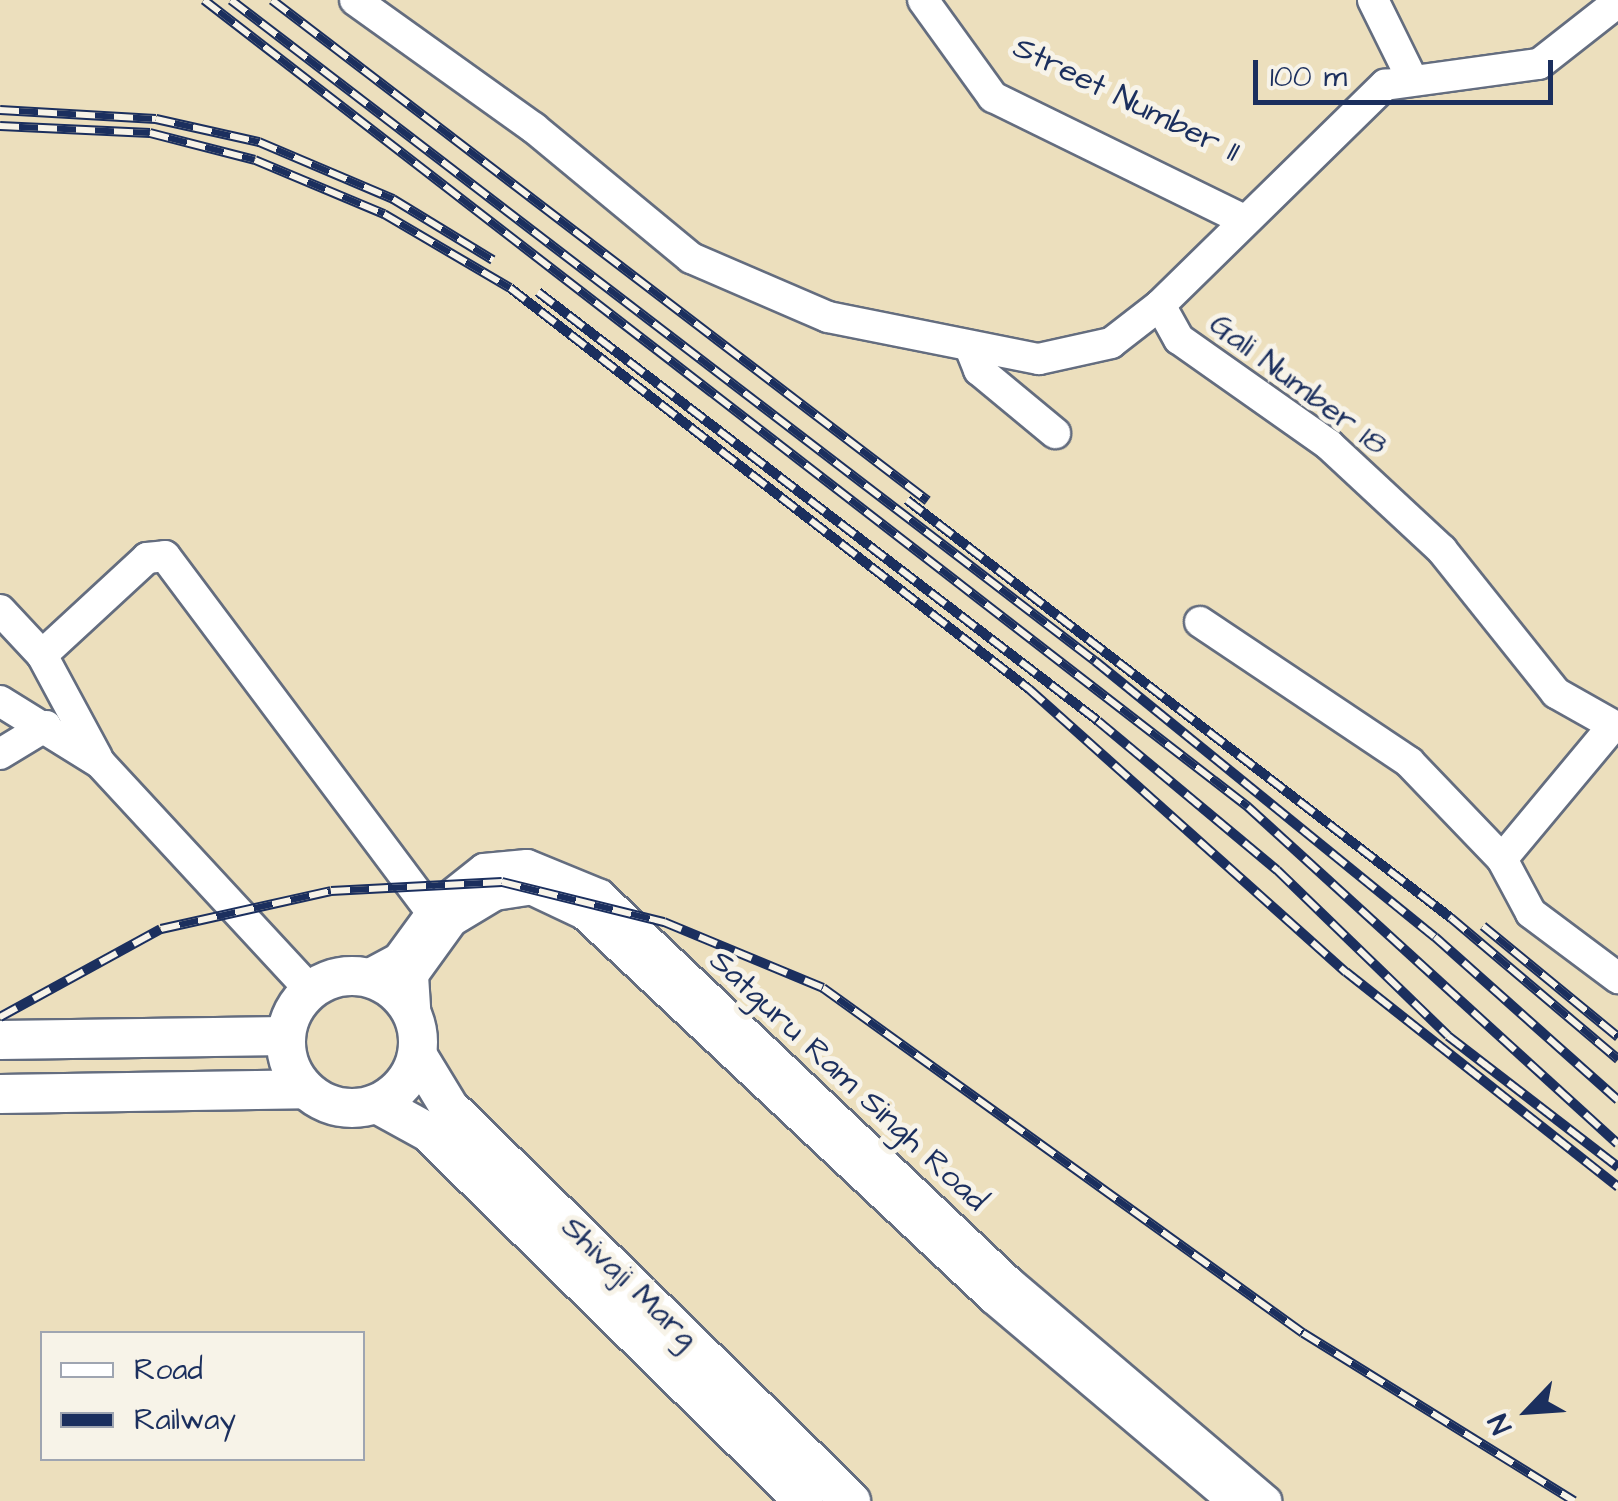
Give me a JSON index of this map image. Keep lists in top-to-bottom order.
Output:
{
  "streets": {
    "main road": ["Shivaji Marg"],
    "street": ["Street Number 11", "Gali Number 18", "Satguru Ram Singh Road"]
  },
  "crossings": [
    ["Satguru Ram Singh Road", "Shivaji Marg"]
  ],
  "legend": ["Road", "Railway"],
  "scale_bar": "100 m",
  "north": "bottom left"
}
